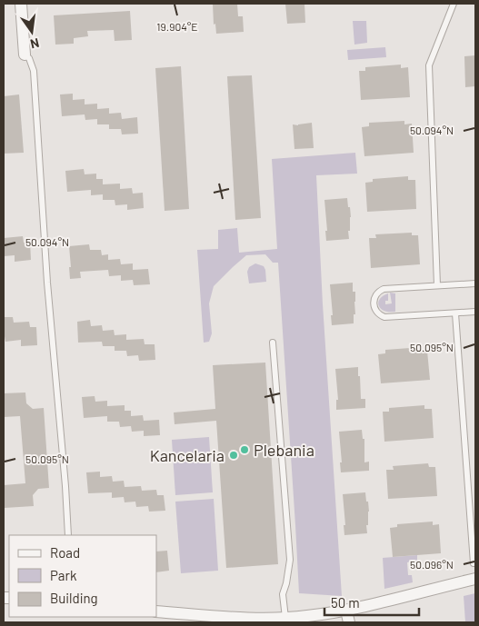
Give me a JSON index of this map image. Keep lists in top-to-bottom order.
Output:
{
  "places": ["Plebania", "Kancelaria"],
  "legend": ["Road", "Park", "Building"],
  "scale_bar": "50 m",
  "north": "bottom",
  "coordinates": [
    "19.904°E",
    "50.094°N",
    "50.095°N",
    "50.096°N"
  ]
}
